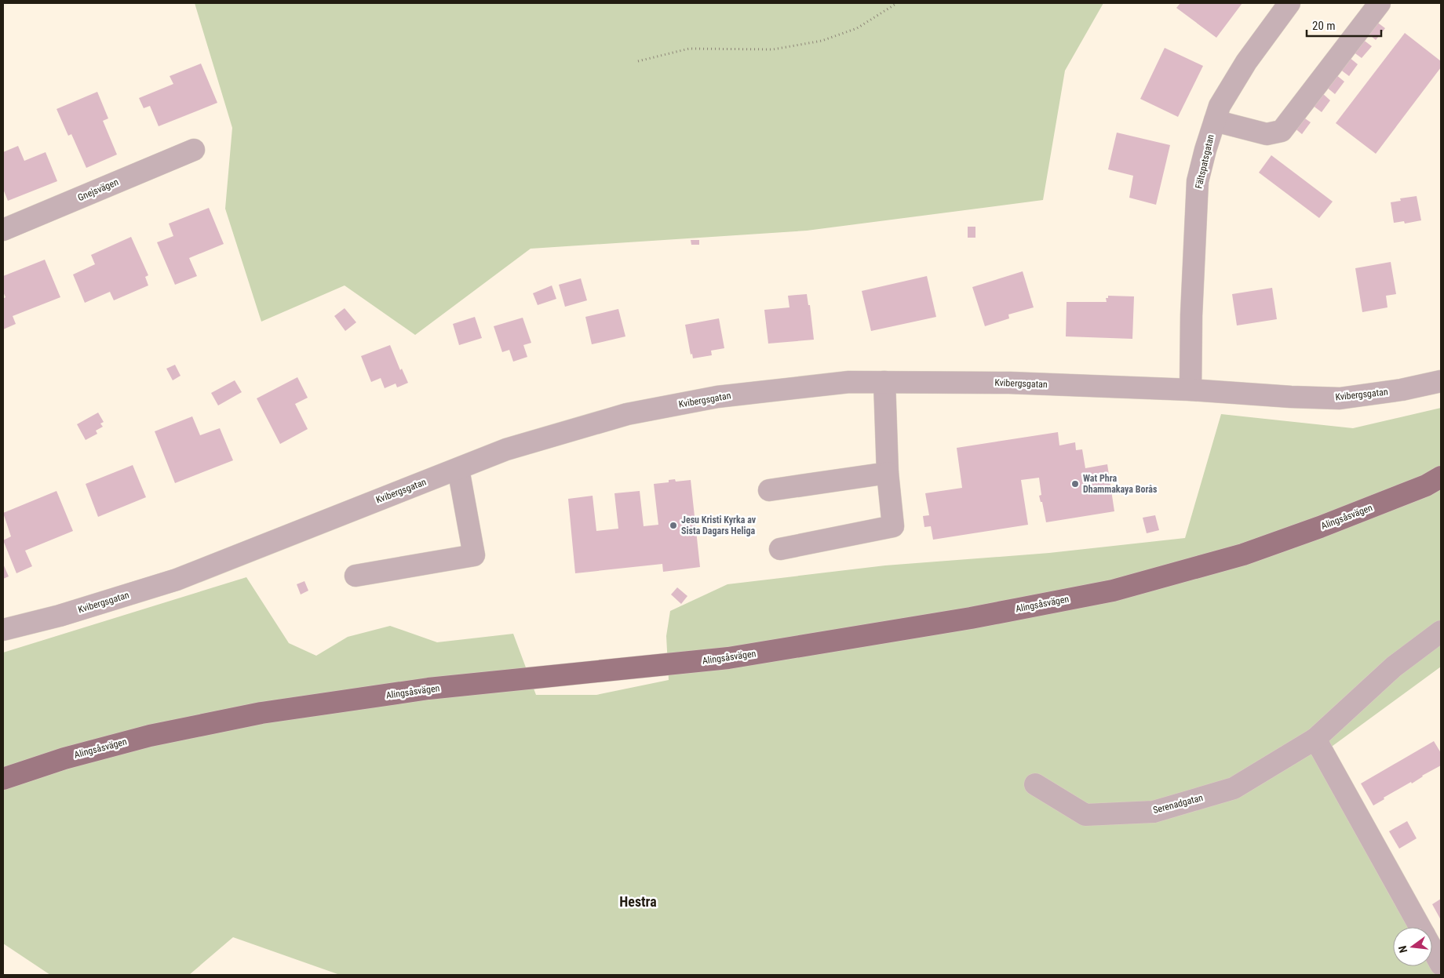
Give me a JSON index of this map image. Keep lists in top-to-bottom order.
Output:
{
  "streets": {
    "main road": ["Alingsåsvägen"],
    "street": [
      "Fältspatsgatan",
      "Gnejsvägen",
      "Kvibergsgatan",
      "Serenadgatan"
    ]
  },
  "crossings": [
    ["Fältspatsgatan", "Kvibergsgatan"]
  ],
  "districts": ["Hestra"],
  "places": ["Wat Phra Dhammakaya Borås", "Jesu Kristi Kyrka av Sista Dagars Heliga"],
  "scale_bar": "20 m",
  "north": "left"
}
